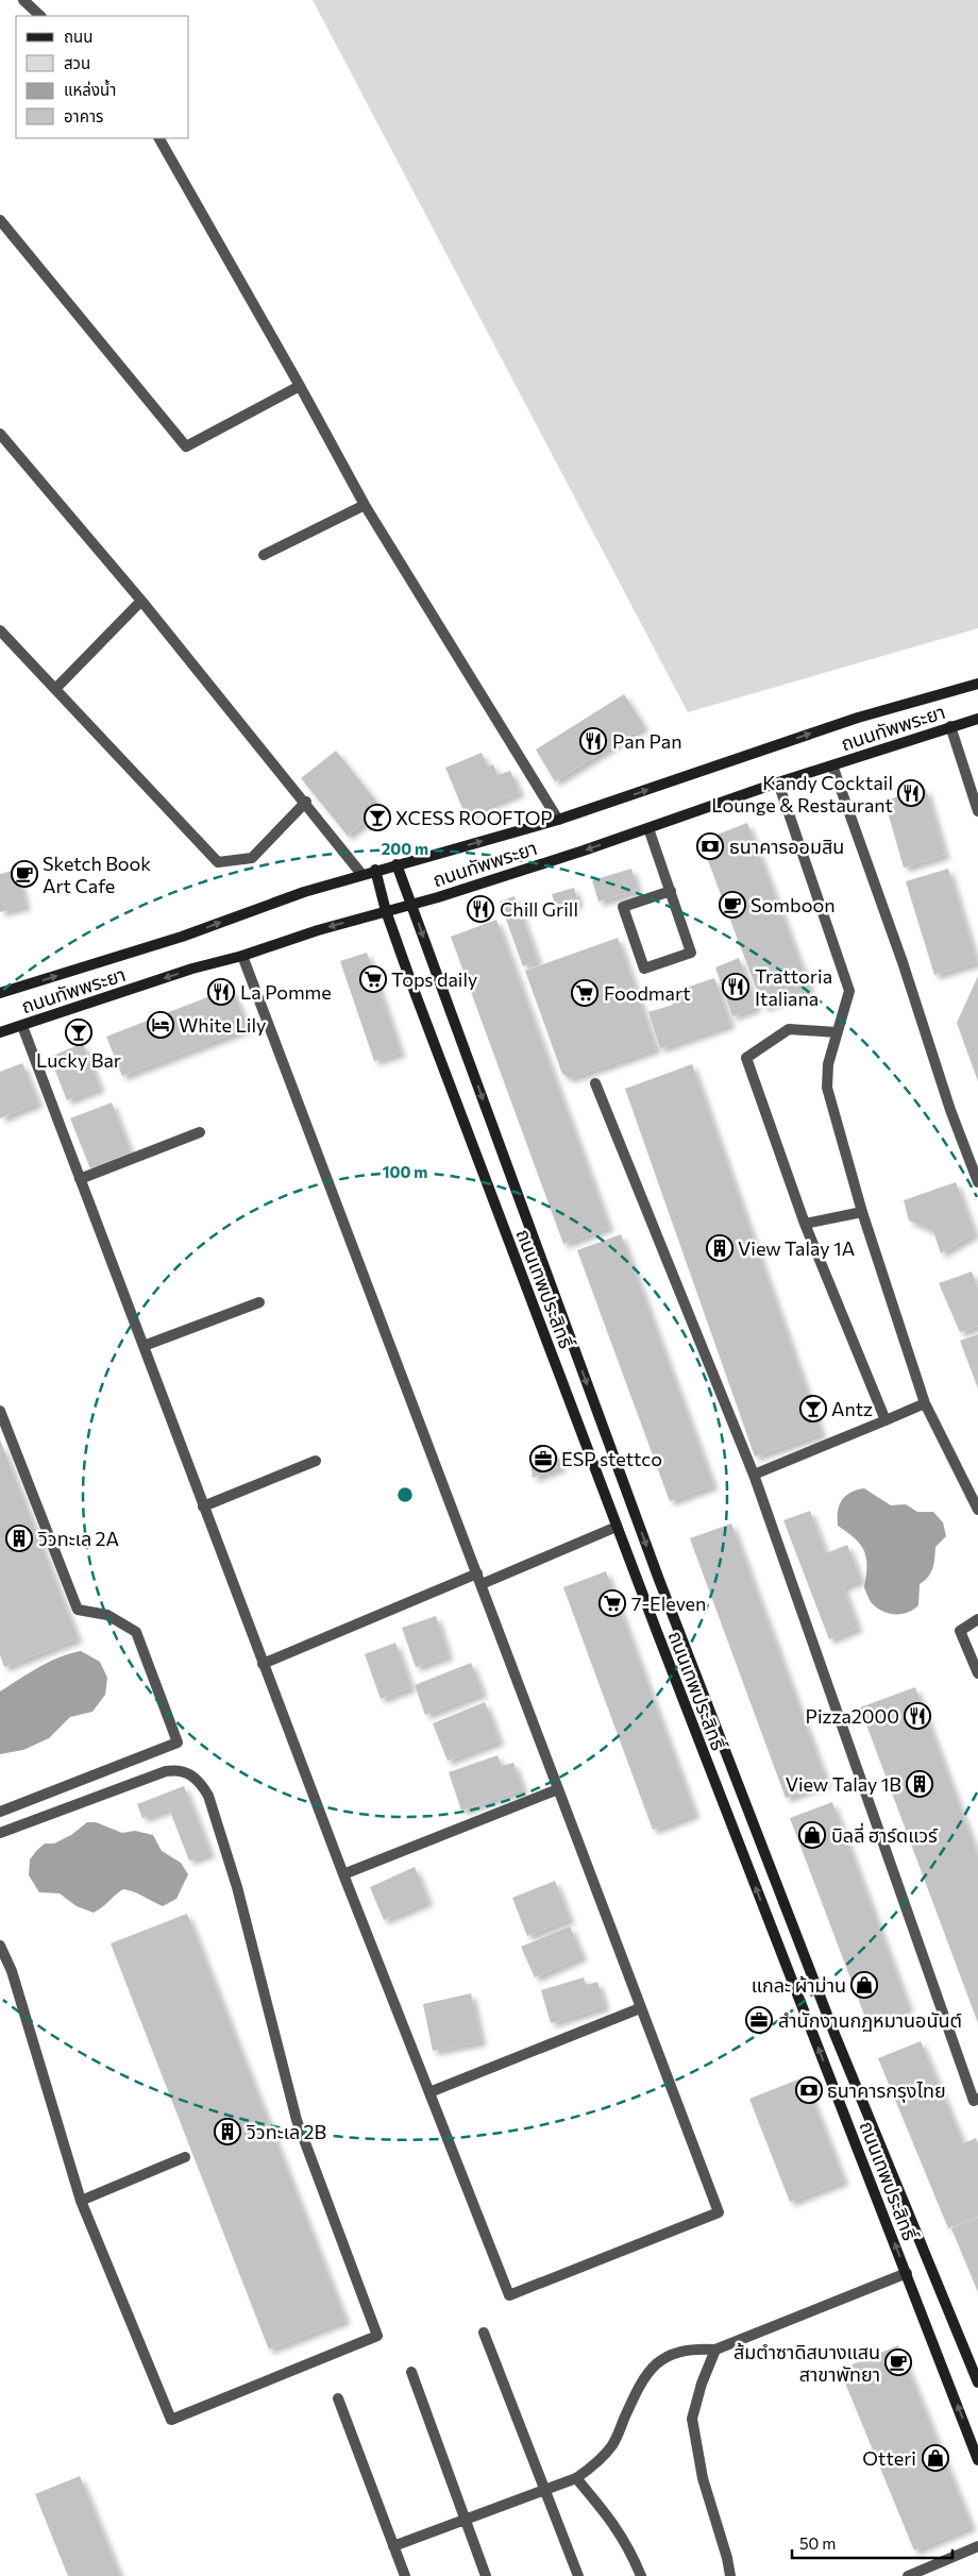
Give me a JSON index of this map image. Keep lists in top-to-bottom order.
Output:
{
  "streets": {
    "main road": ["ถนนทัพพระยา", "ถนนเทพประสิทธิ์"]
  },
  "crossings": [
    ["ถนนทัพพระยา", "ถนนเทพประสิทธิ์"]
  ],
  "places": {
    "restaurant": [
      "Pan Pan",
      "Kandy Cocktail Lounge & Restaurant",
      "Chill Grill",
      "Trattoria Italiana",
      "La Pomme",
      "Pizza2000"
    ],
    "bar": ["XCESS ROOFTOP", "Lucky Bar", "Antz"],
    "bank": ["ธนาคารออมสิน", "ธนาคารกรุงไทย"],
    "cafe": ["Sketch Book Art Cafe", "Somboon", "ส้มตำซาดิสบางแสน สาขาพัทยา"],
    "supermarket": ["Tops daily", "Foodmart", "7-Eleven"],
    "hotel": ["White Lily"],
    "building": [
      "View Talay 1A",
      "วิวทะเล 2A",
      "View Talay 1B",
      "วิวทะเล 2B"
    ],
    "office": ["ESP stettco", "สำนักงานกฏหมานอนันต์"],
    "shop": ["บิลลี่ ฮาร์ดแวร์", "แกละ ผ้าม่าน", "Otteri"]
  },
  "legend": [
    "ถนน",
    "สวน",
    "แหล่งน้ำ",
    "อาคาร"
  ],
  "scale_bar": "50 m",
  "rings": ["200 m", "100 m"]
}
